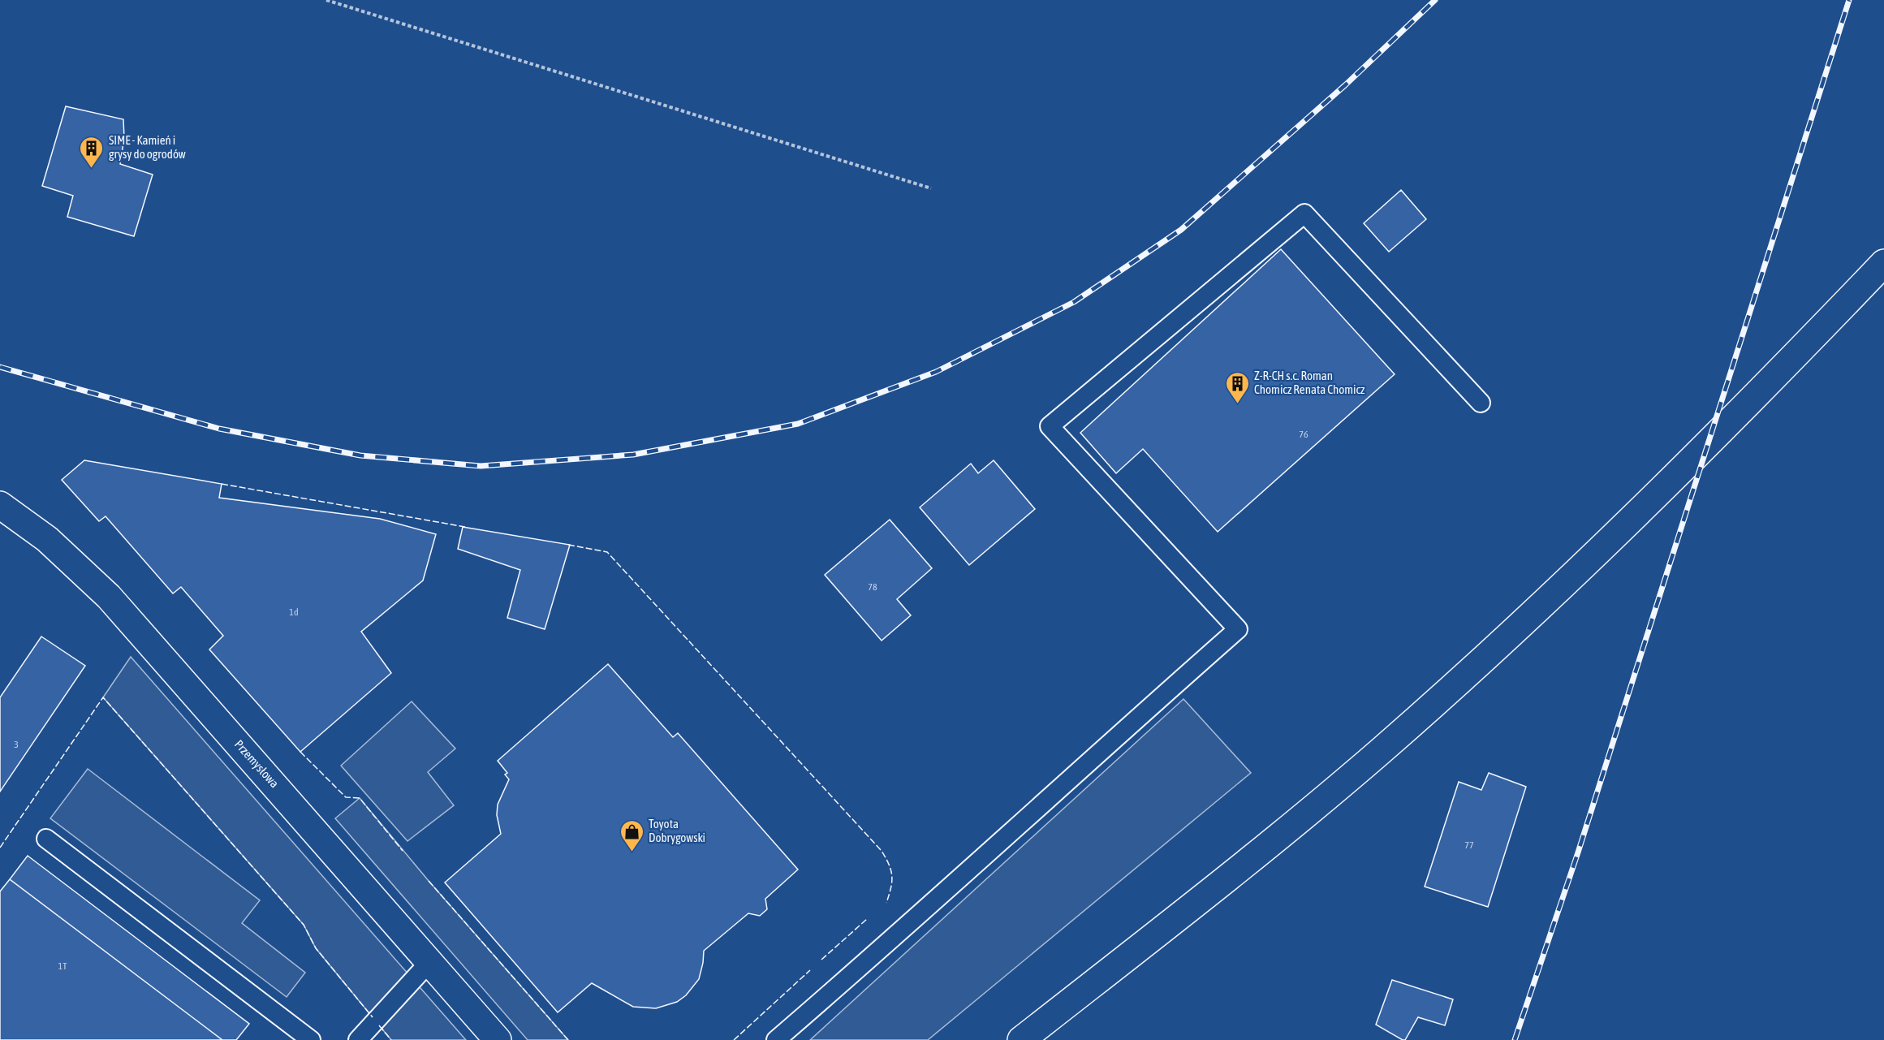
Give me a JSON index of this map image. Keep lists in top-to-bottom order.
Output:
{
  "streets": {
    "main road": ["Przemysłowa"]
  },
  "places": {
    "building": ["SIME - Kamień i grysy do ogrodów", "Z-R-CH s.c. Roman Chomicz Renata Chomicz"],
    "shop": ["Toyota Dobrygowski"]
  },
  "house_numbers": [
    "76",
    "78",
    "1d",
    "3",
    "77",
    "1T"
  ]
}
